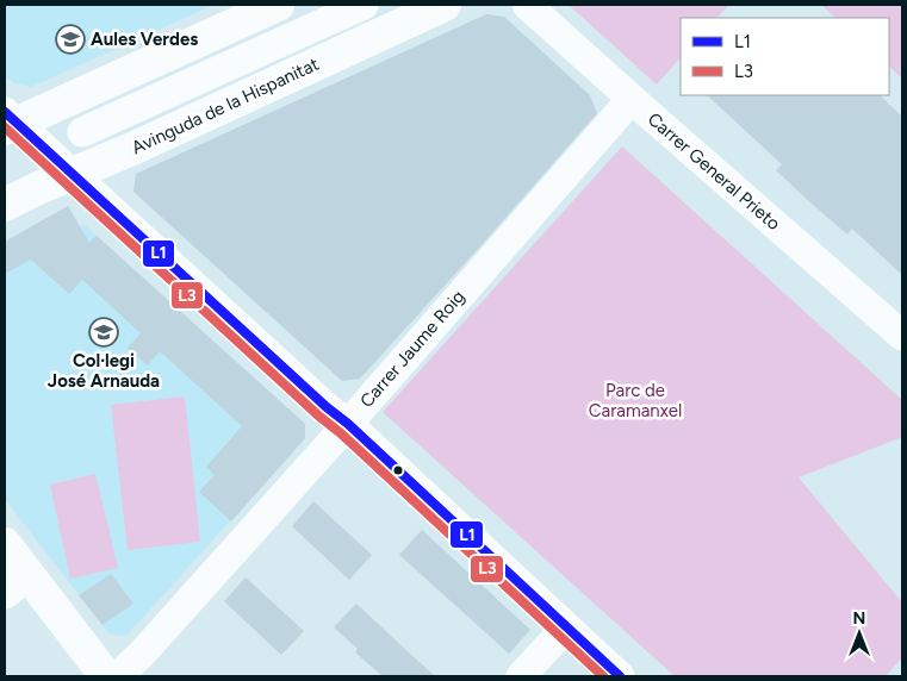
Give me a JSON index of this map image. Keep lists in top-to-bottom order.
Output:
{
  "streets": {
    "street": ["Avinguda de la Hispanitat", "Carrer General Prieto", "Carrer Jaume Roig"]
  },
  "crossings": [
    ["Carrer General Prieto", "Carrer Jaume Roig"]
  ],
  "parks": ["Parc de Caramanxel"],
  "places": {
    "school or university": ["Aules Verdes", "Col·legi José Arnauda"]
  },
  "lines": ["transit line L1", "transit line L3"],
  "legend": ["L1", "L3"],
  "north": "top"
}
